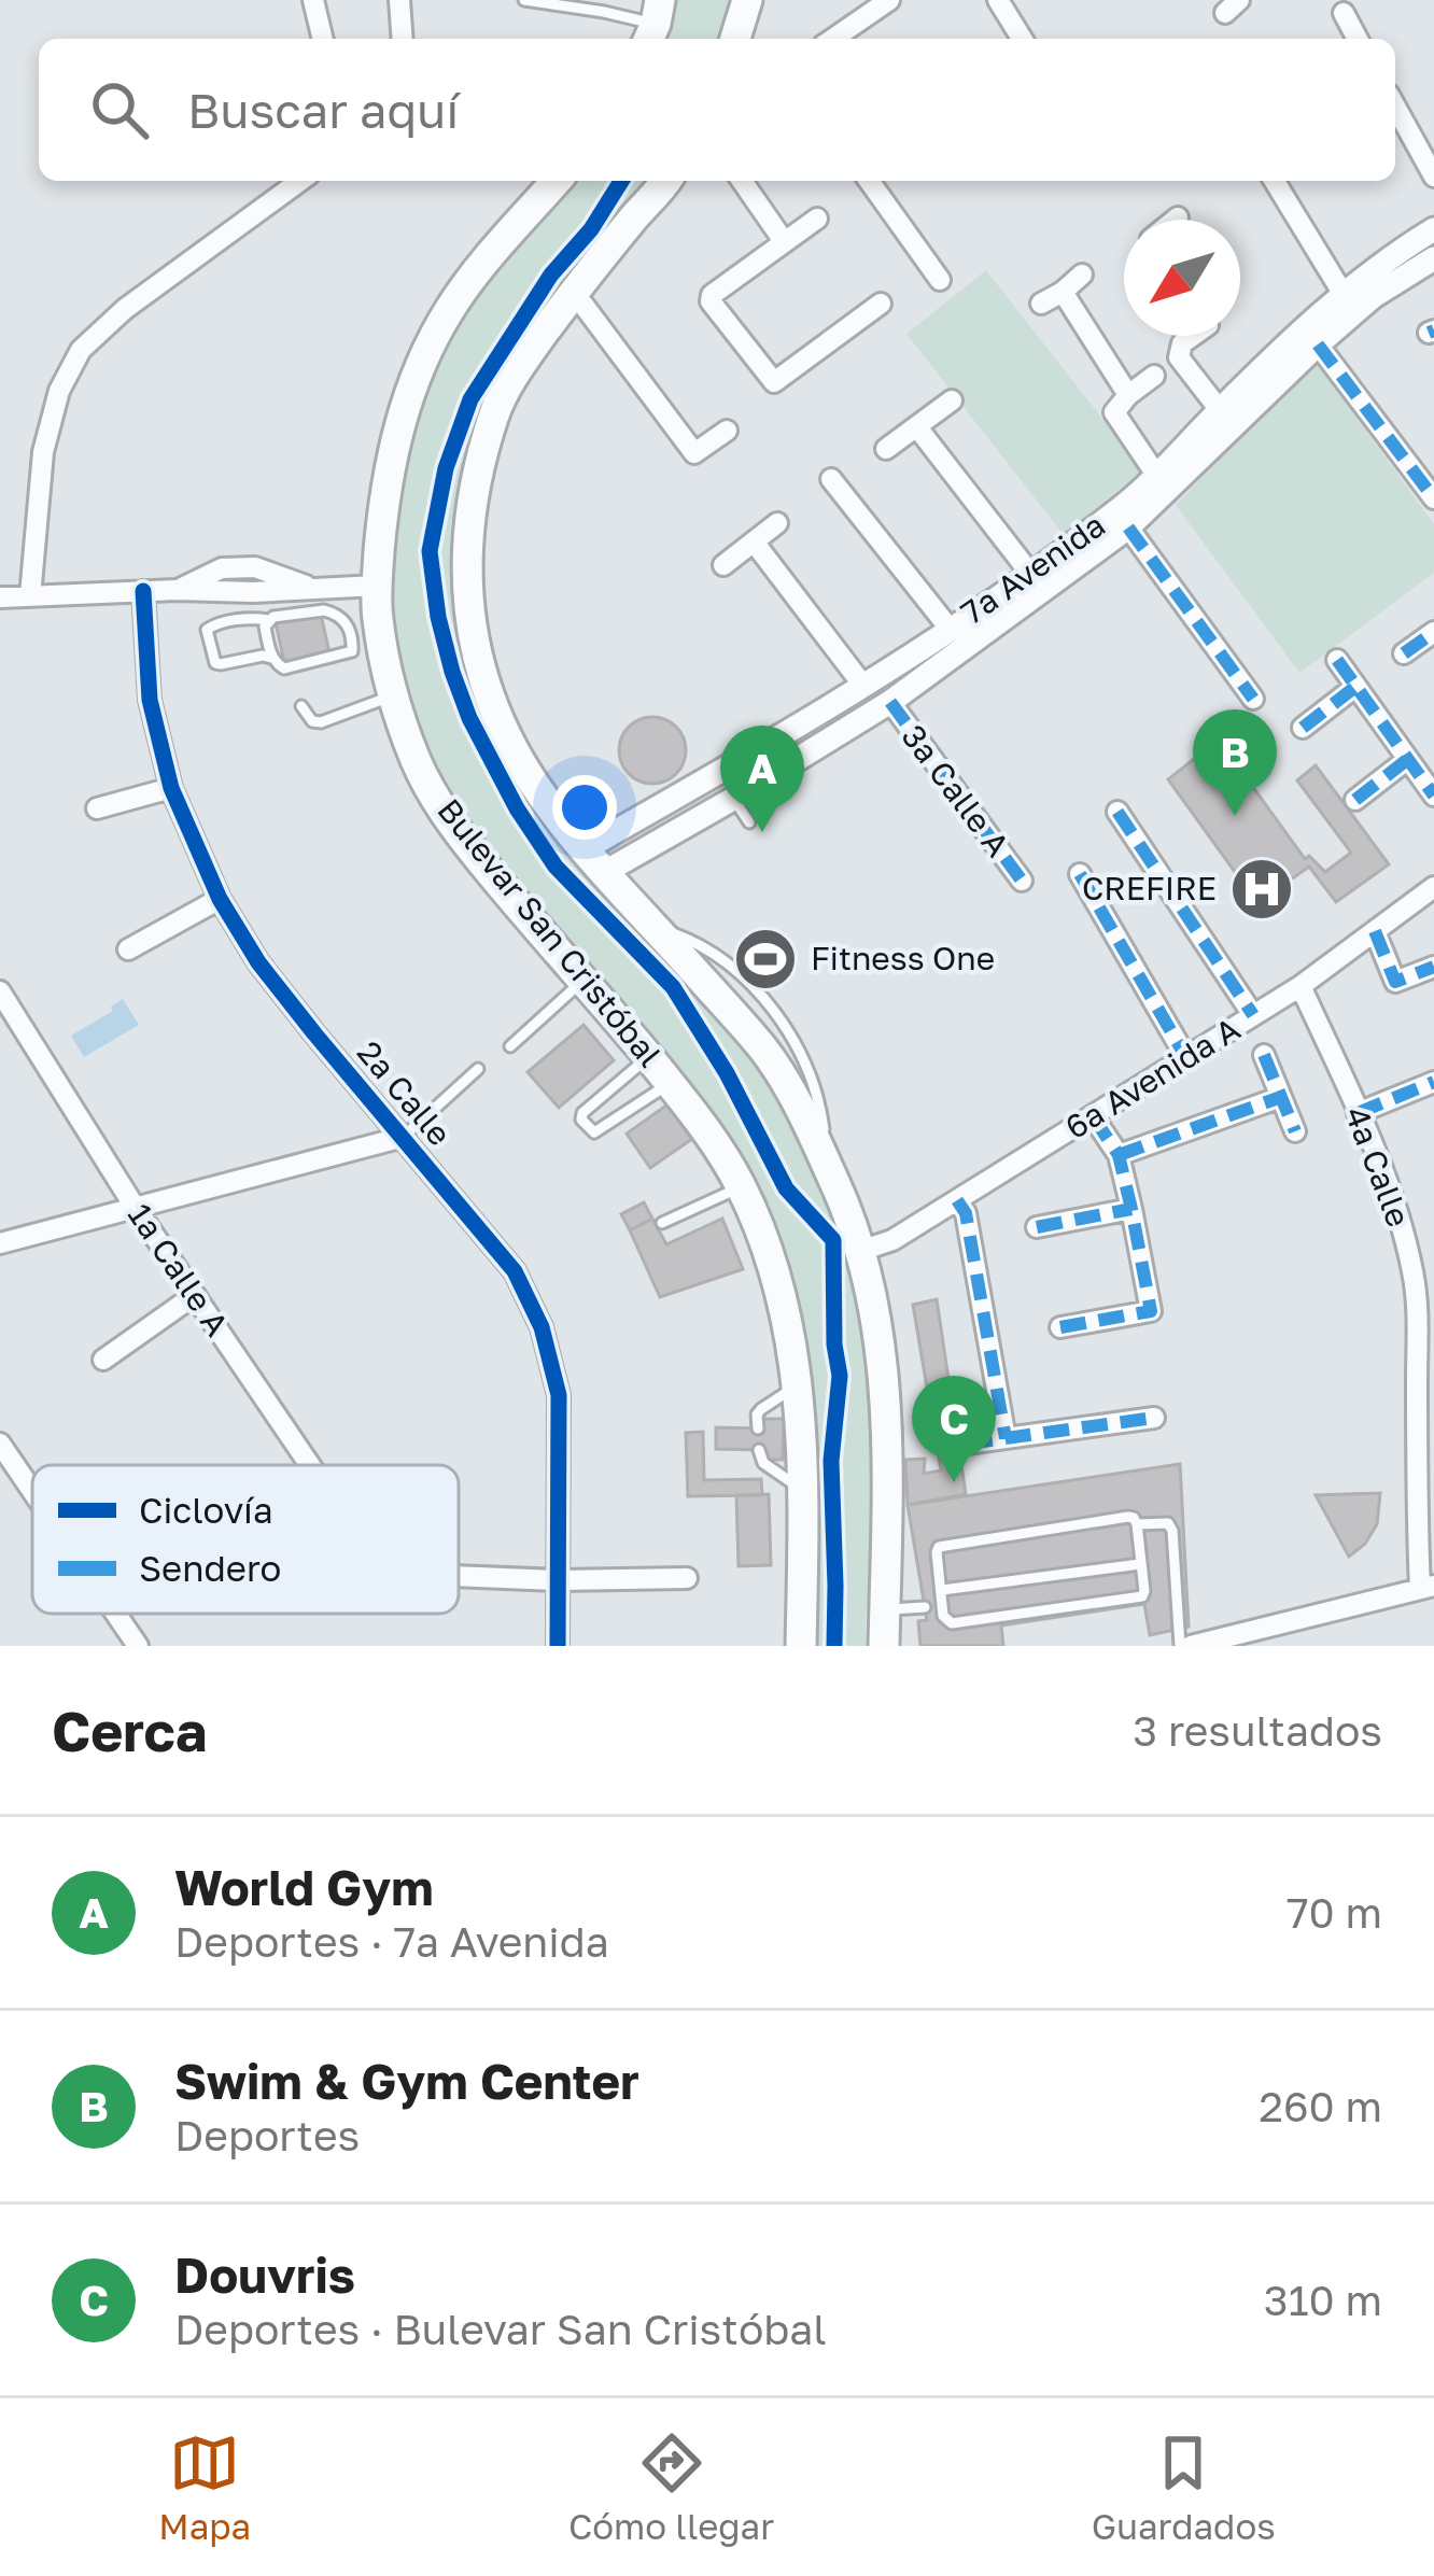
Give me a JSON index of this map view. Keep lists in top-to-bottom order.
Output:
{
  "streets": {
    "main road": ["Bulevar San Cristóbal"],
    "street": [
      "7a Avenida",
      "3a Calle A",
      "6a Avenida A",
      "2a Calle",
      "4a Calle",
      "1a Calle A"
    ]
  },
  "crossings": [
    ["7a Avenida", "3a Calle A"],
    ["6a Avenida A", "4a Calle"],
    ["2a Calle", "1a Calle A"]
  ],
  "places": {
    "hospital": ["CREFIRE"],
    "sports": ["Fitness One"]
  },
  "legend": ["Ciclovía", "Sendero"],
  "north": "bottom left",
  "page": {
    "search": "Buscar aquí",
    "pins": ["B", "A", "C"],
    "heading": ["Cerca", "3 resultados"],
    "list": [
      {
        "mark": "A",
        "name": "World Gym",
        "note": "Deportes · 7a Avenida",
        "value": "70 m"
      },
      {
        "mark": "B",
        "name": "Swim & Gym Center",
        "note": "Deportes",
        "value": "260 m"
      },
      {
        "mark": "C",
        "name": "Douvris",
        "note": "Deportes · Bulevar San Cristóbal",
        "value": "310 m"
      }
    ],
    "nav": ["Mapa", "Cómo llegar", "Guardados"]
  }
}
